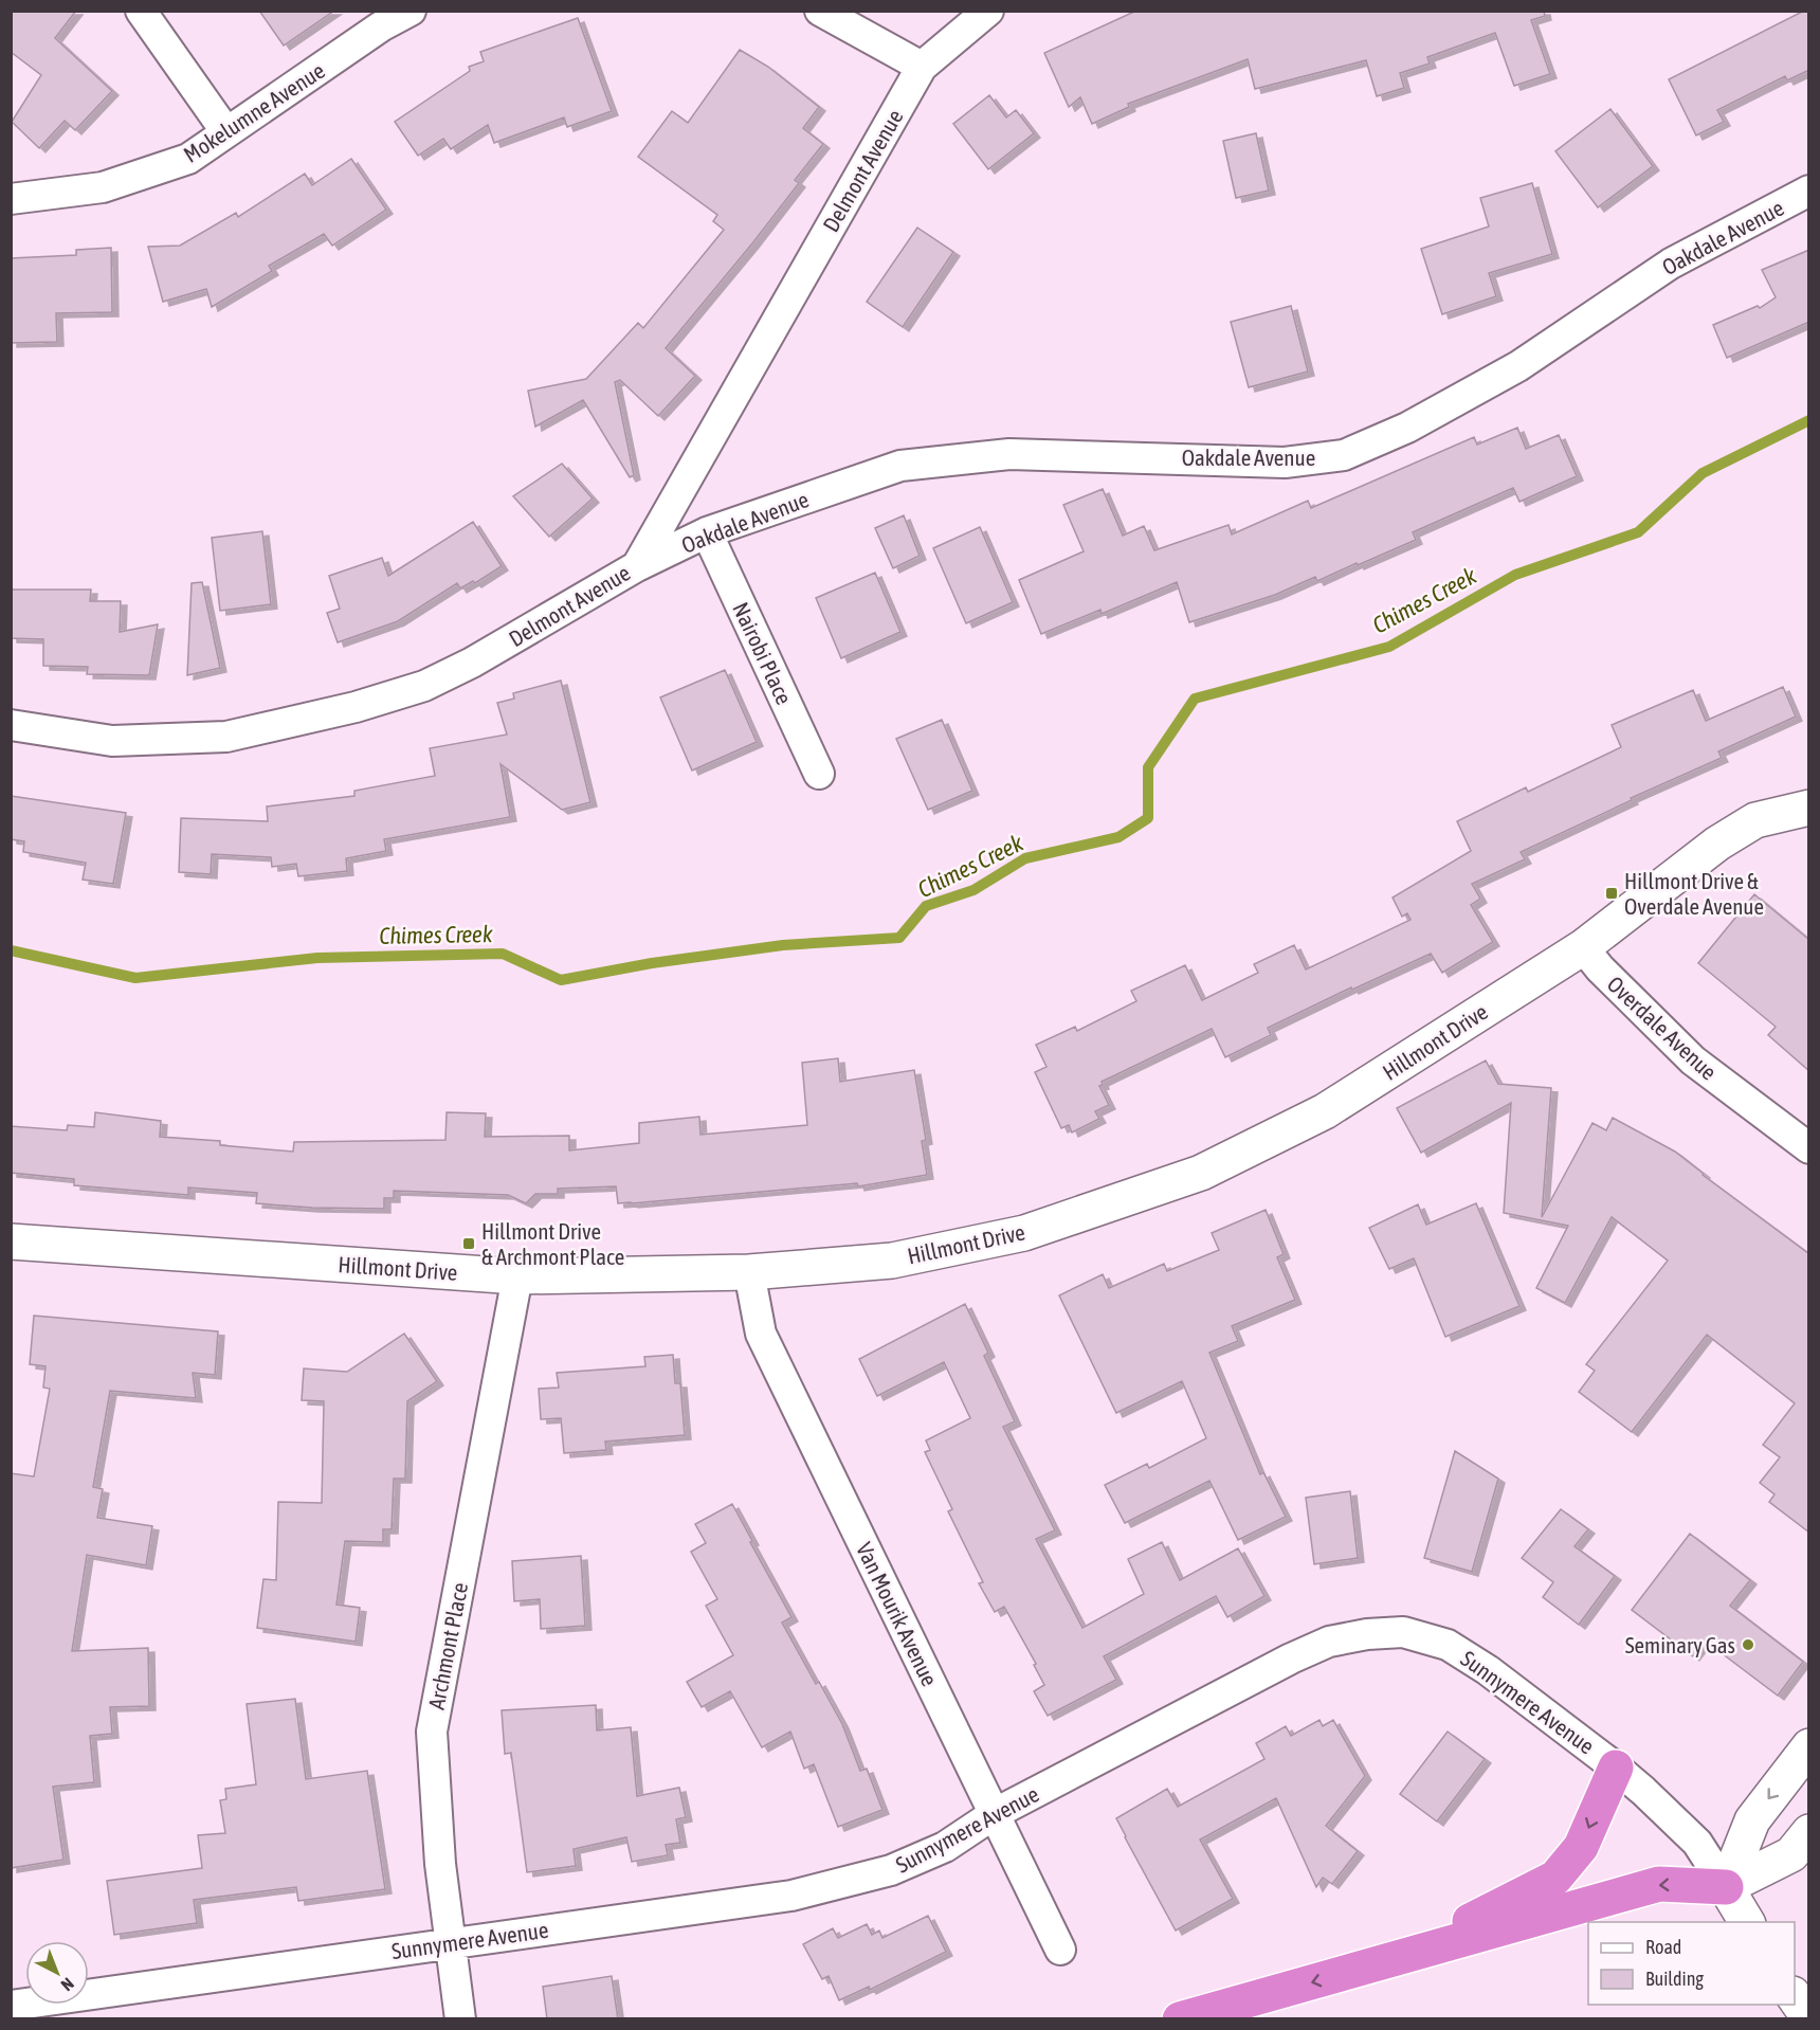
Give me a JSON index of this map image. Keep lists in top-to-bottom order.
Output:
{
  "streets": {
    "street": [
      "Mokelumne Avenue",
      "Delmont Avenue",
      "Oakdale Avenue",
      "Nairobi Place",
      "Overdale Avenue",
      "Hillmont Drive",
      "Van Mourik Avenue",
      "Archmont Place",
      "Sunnymere Avenue"
    ]
  },
  "crossings": [
    ["Delmont Avenue", "Oakdale Avenue"],
    ["Oakdale Avenue", "Nairobi Place"],
    ["Overdale Avenue", "Hillmont Drive"],
    ["Hillmont Drive", "Van Mourik Avenue"],
    ["Hillmont Drive", "Archmont Place"],
    ["Van Mourik Avenue", "Sunnymere Avenue"],
    ["Archmont Place", "Sunnymere Avenue"]
  ],
  "water": ["Chimes Creek"],
  "places": {
    "transit": ["Hillmont Drive & Overdale Avenue", "Hillmont Drive & Archmont Place"],
    "other": ["Seminary Gas"]
  },
  "legend": ["Road", "Building"],
  "north": "bottom right"
}
